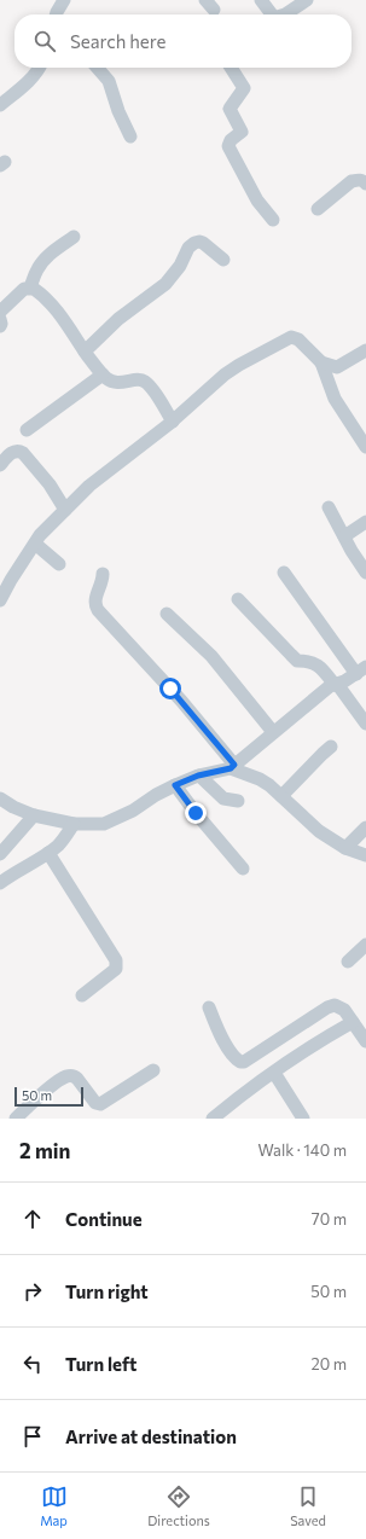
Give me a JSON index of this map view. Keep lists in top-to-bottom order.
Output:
{
  "scale_bar": "50 m",
  "page": {
    "search": "Search here",
    "scale": "50 m",
    "heading": ["2 min", "Walk · 140 m"],
    "list": [
      ["Continue", "70 m"],
      ["Turn right", "50 m"],
      ["Turn left", "20 m"],
      "Arrive at destination"
    ],
    "nav": ["Map", "Directions", "Saved"]
  }
}
